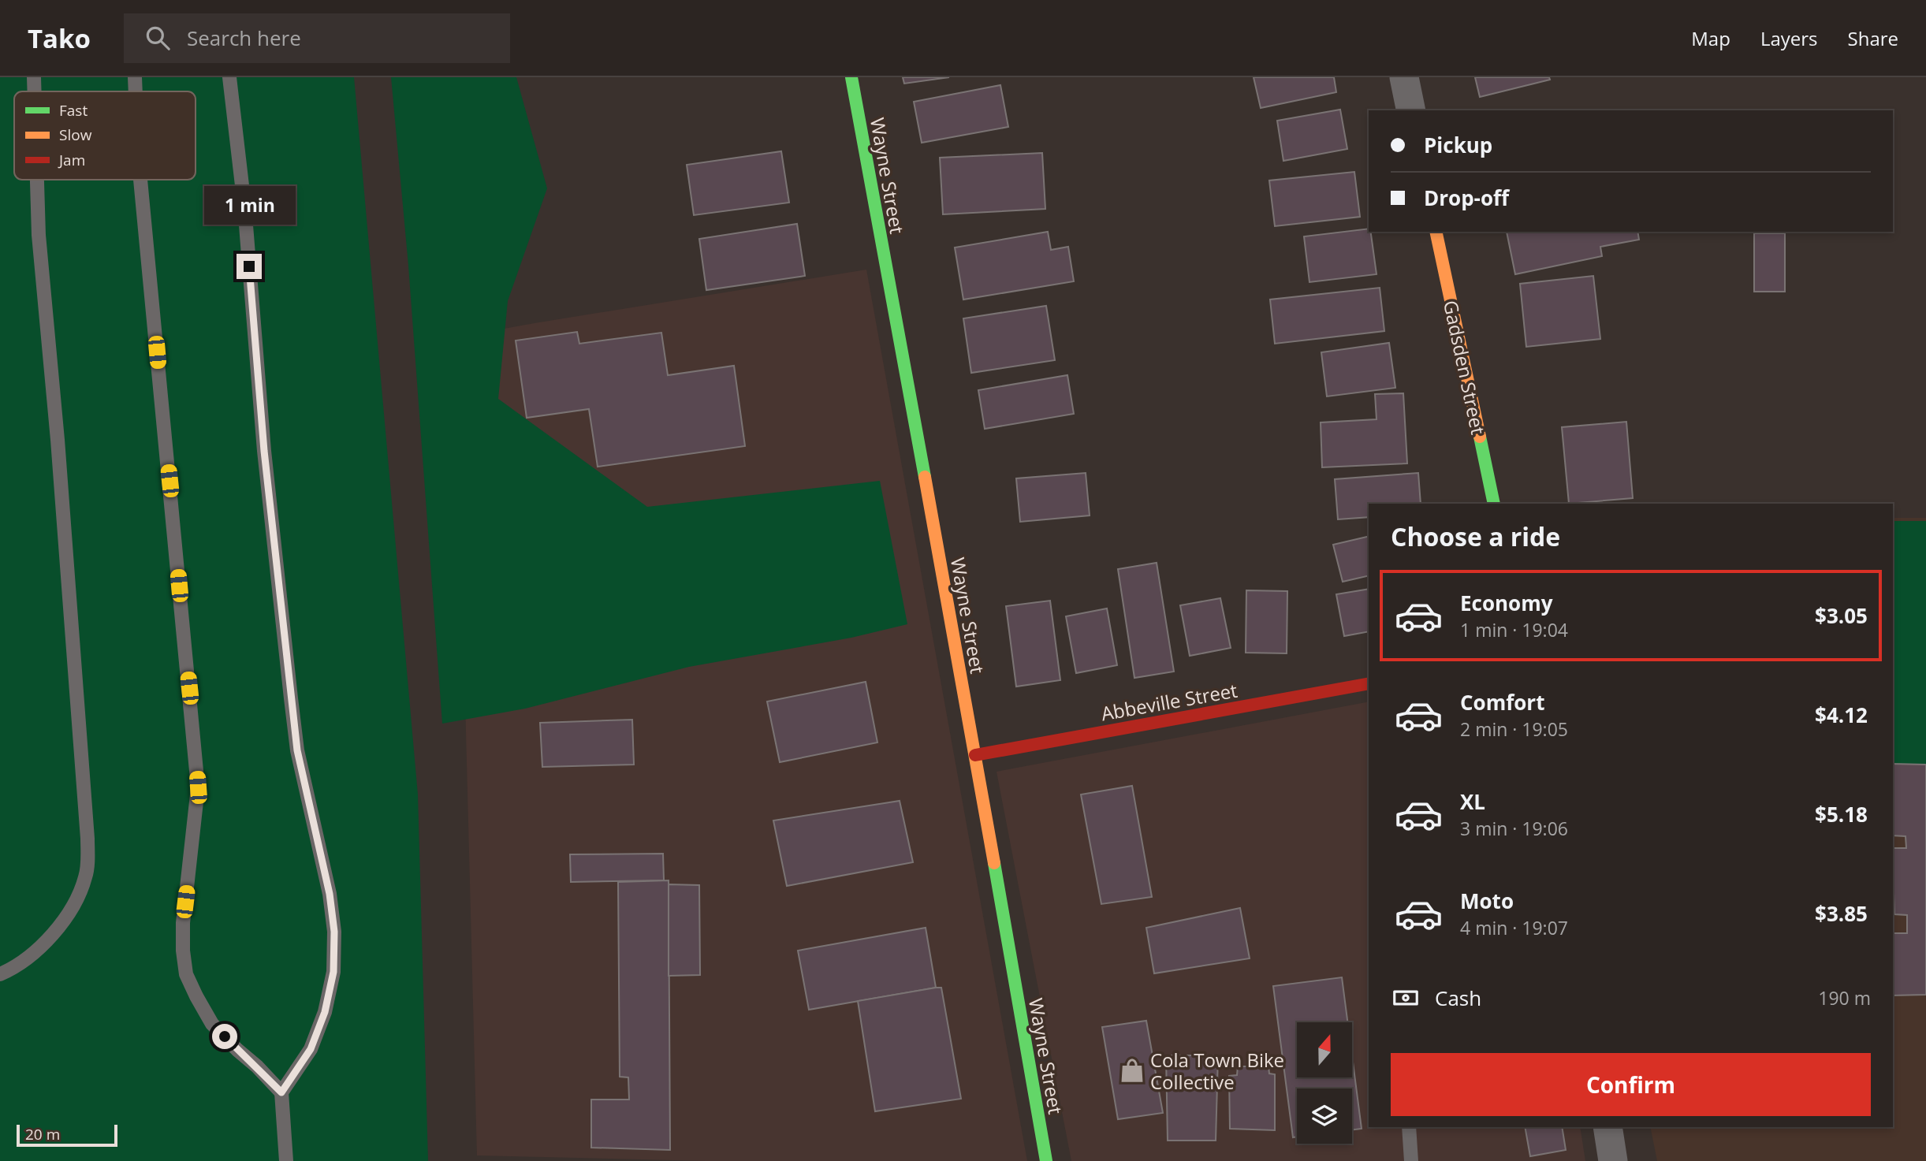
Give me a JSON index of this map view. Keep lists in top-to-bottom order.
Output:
{
  "streets": {
    "street": ["Wayne Street", "Gadsden Street", "Abbeville Street"]
  },
  "crossings": [
    ["Wayne Street", "Abbeville Street"]
  ],
  "places": {
    "shop": ["Cola Town Bike Collective"]
  },
  "legend": ["Fast", "Slow", "Jam"],
  "scale_bar": "20 m",
  "north": "top",
  "page": {
    "header": "Tako",
    "search": "Search here",
    "nav": ["Map", "Layers", "Share"],
    "banner": ["Pickup", "Drop-off"],
    "bubble": "1 min",
    "heading": "Choose a ride",
    "list": [
      {
        "name": "Economy",
        "note": "1 min · 19:04",
        "value": "$3.05"
      },
      {
        "name": "Comfort",
        "note": "2 min · 19:05",
        "value": "$4.12"
      },
      {
        "name": "XL",
        "note": "3 min · 19:06",
        "value": "$5.18"
      },
      {
        "name": "Moto",
        "note": "4 min · 19:07",
        "value": "$3.85"
      }
    ],
    "pay": ["Cash", "190 m"],
    "buttons": "Confirm",
    "scale": "20 m"
  }
}
